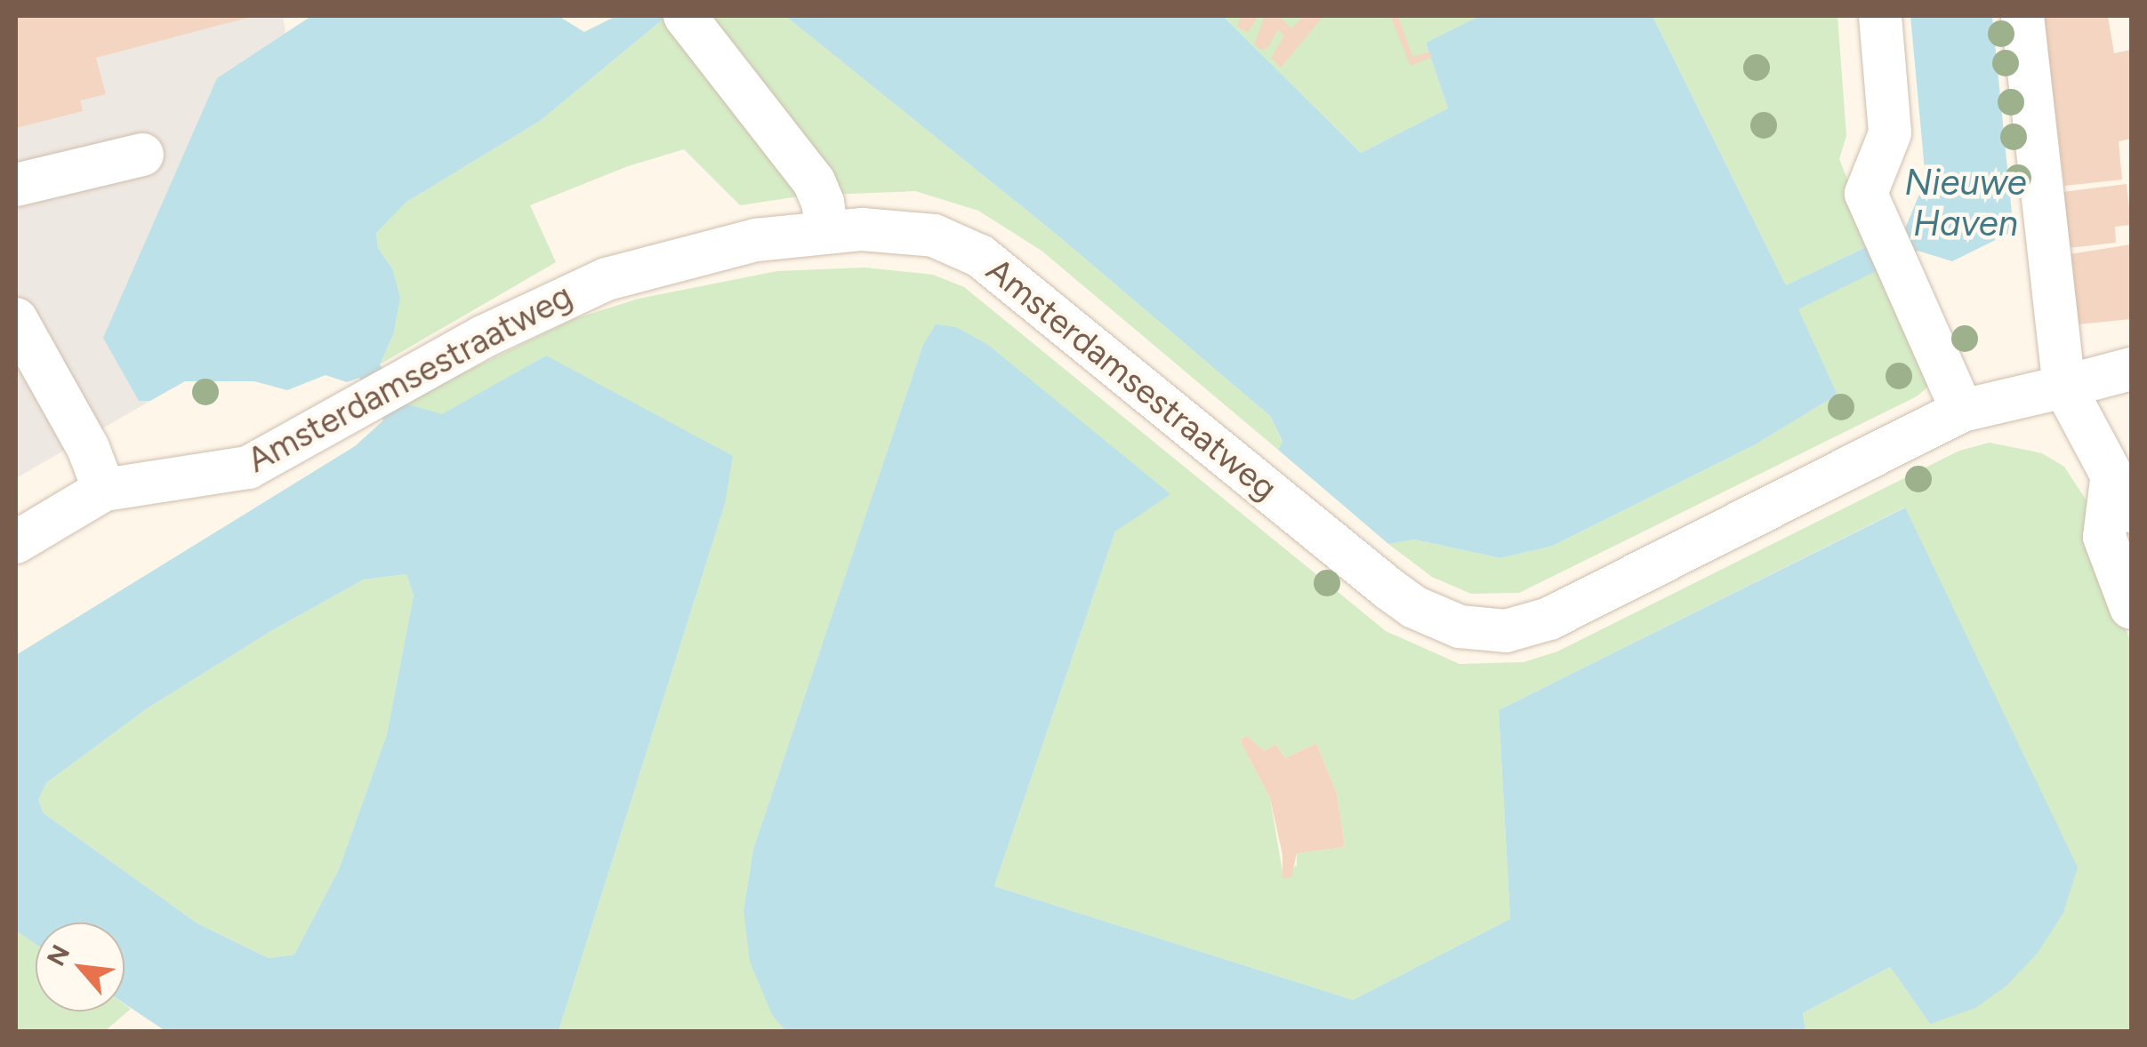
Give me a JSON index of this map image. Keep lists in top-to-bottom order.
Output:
{
  "streets": {
    "street": ["Amsterdamsestraatweg"]
  },
  "water": ["Nieuwe Haven"],
  "north": "top left"
}
